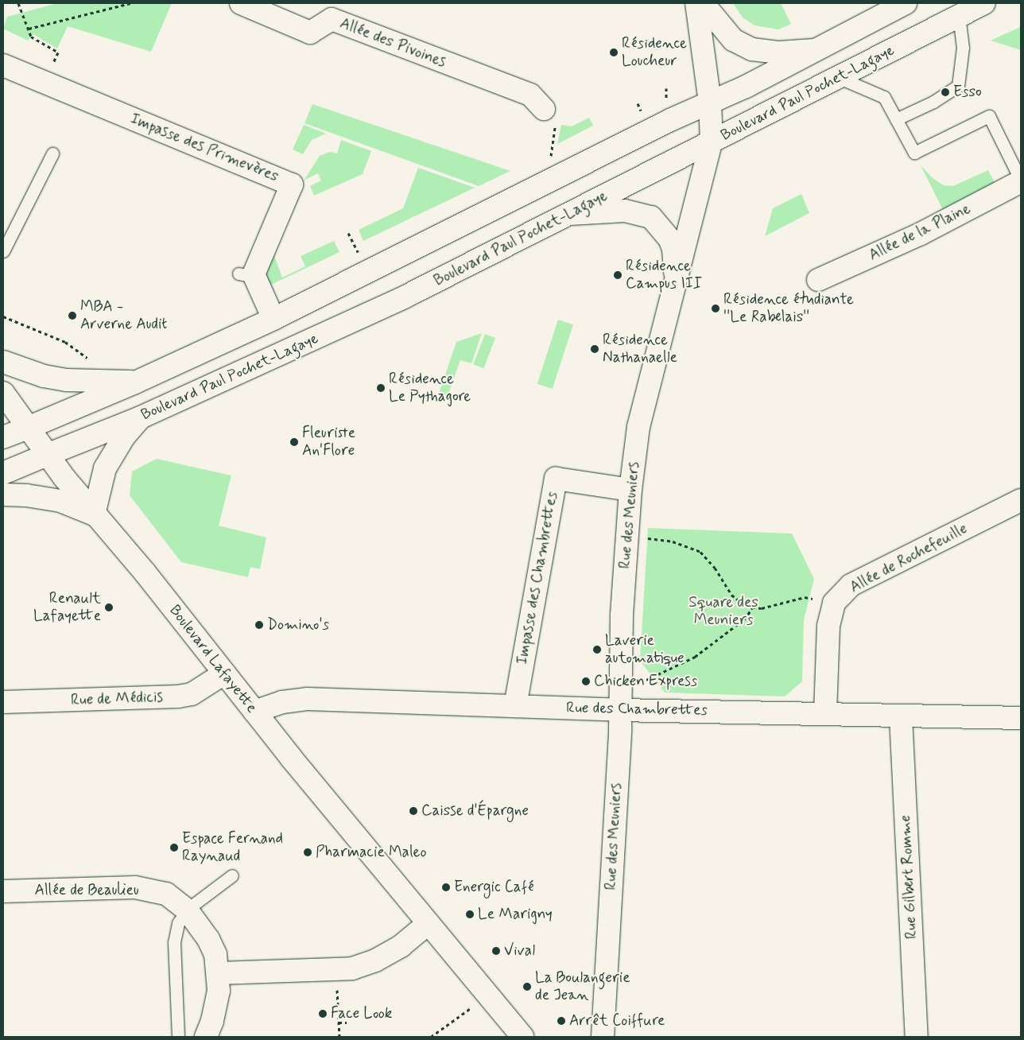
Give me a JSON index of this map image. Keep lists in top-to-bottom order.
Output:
{
  "streets": {
    "main road": [
      "Allée des Pivoines",
      "Boulevard Paul Pochet-Lagaye",
      "Impasse des Primevères",
      "Allée de la Plaine",
      "Rue des Meuniers",
      "Allée de Rochefeuille",
      "Impasse des Chambrettes",
      "Boulevard Lafayette",
      "Rue de Médicis",
      "Rue des Chambrettes",
      "Rue Gilbert Romme",
      "Allée de Beaulieu"
    ]
  },
  "crossings": [
    ["Boulevard Paul Pochet-Lagaye", "Rue des Meuniers"],
    ["Boulevard Paul Pochet-Lagaye", "Boulevard Lafayette"],
    ["Rue des Meuniers", "Impasse des Chambrettes"],
    ["Rue des Meuniers", "Rue des Chambrettes"],
    ["Allée de Rochefeuille", "Rue des Chambrettes"],
    ["Impasse des Chambrettes", "Rue des Chambrettes"],
    ["Boulevard Lafayette", "Rue de Médicis"],
    ["Boulevard Lafayette", "Rue des Chambrettes"],
    ["Rue des Chambrettes", "Rue Gilbert Romme"]
  ],
  "parks": ["Square des Meuniers"],
  "places": [
    "Résidence Loucheur",
    "Esso",
    "Résidence Campus III",
    "Résidence étudiante ''Le Rabelais''",
    "MBA - Arverne Audit",
    "Résidence Nathanaelle",
    "Résidence Le Pythagore",
    "Fleuriste An'Flore",
    "Renault Lafayette",
    "Domino's",
    "Laverie automatique",
    "Chicken Express",
    "Caisse d'Épargne",
    "Espace Fernand Raynaud",
    "Pharmacie Maleo",
    "Energic Café",
    "Le Marigny",
    "Vival",
    "La Boulangerie de Jean",
    "Face Look",
    "Arrêt Coiffure"
  ]
}
